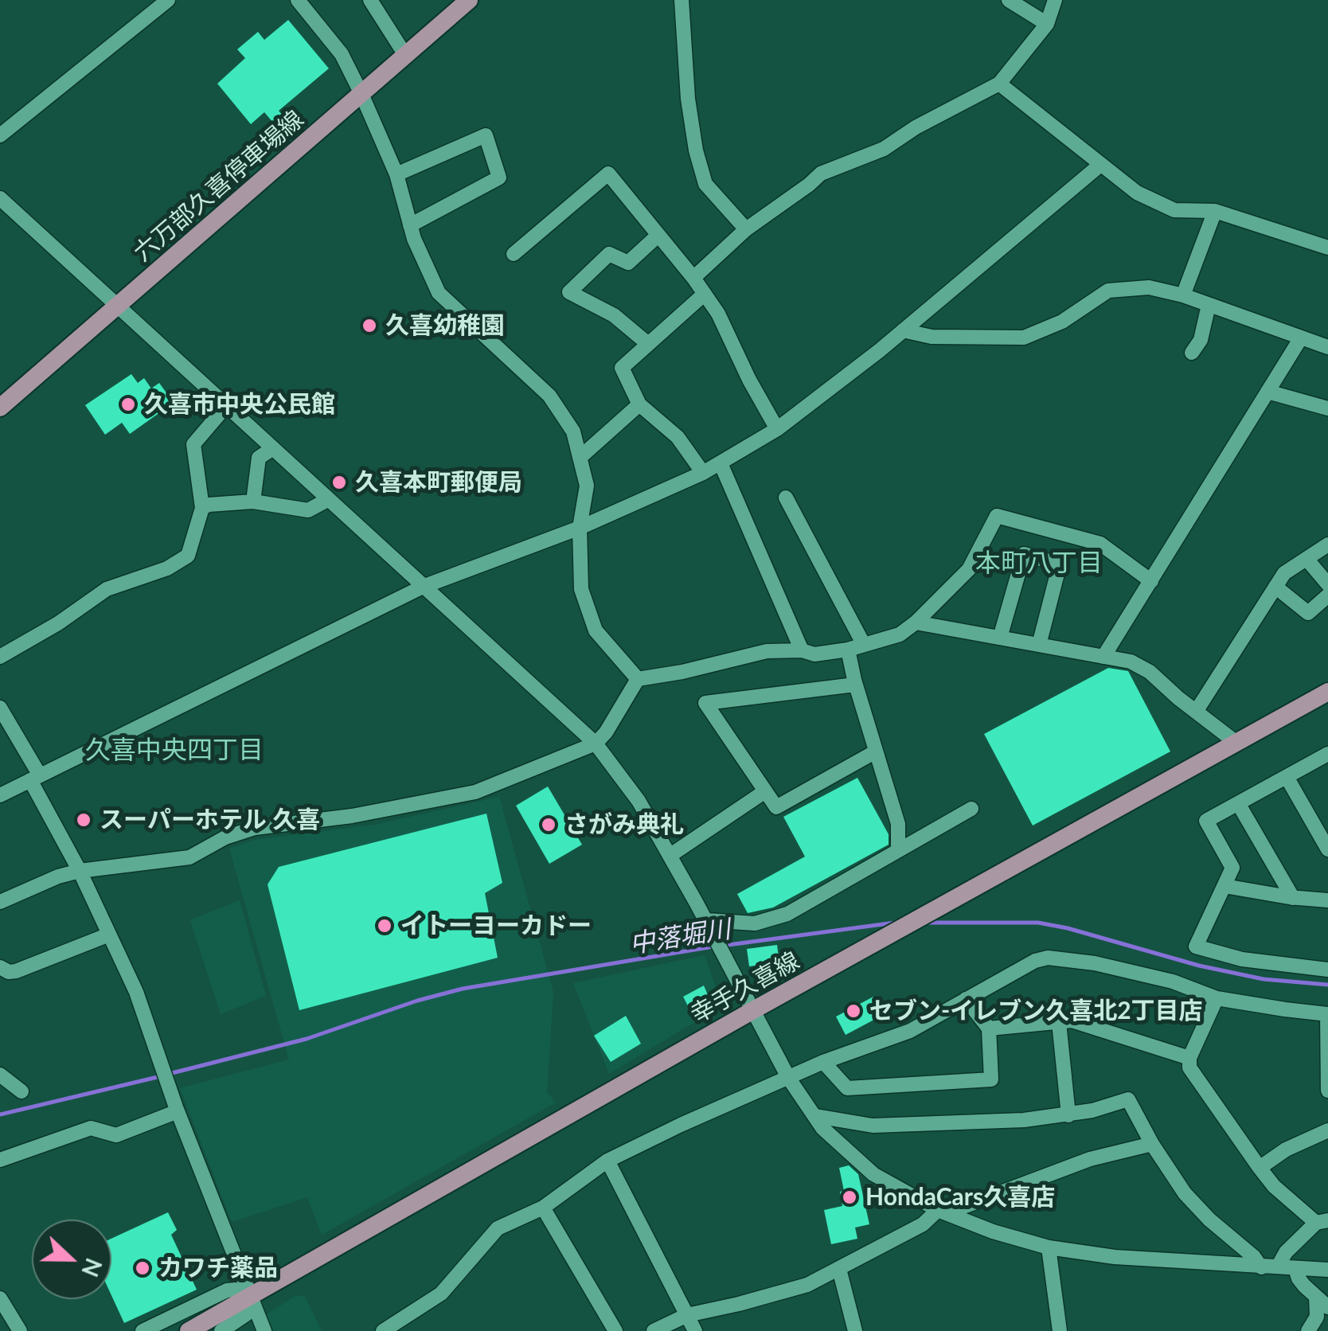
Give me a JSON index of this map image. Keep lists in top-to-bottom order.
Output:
{
  "streets": {
    "main road": ["六万部久喜停車場線", "幸手久喜線"]
  },
  "districts": ["本町八丁目", "久喜中央四丁目"],
  "water": ["中落堀川"],
  "places": [
    "久喜幼稚園",
    "久喜市中央公民館",
    "久喜本町郵便局",
    "スーパーホテル 久喜",
    "さがみ典礼",
    "イトーヨーカドー",
    "セブン-イレブン久喜北2丁目店",
    "HondaCars久喜店",
    "カワチ薬品"
  ],
  "north": "right"
}
